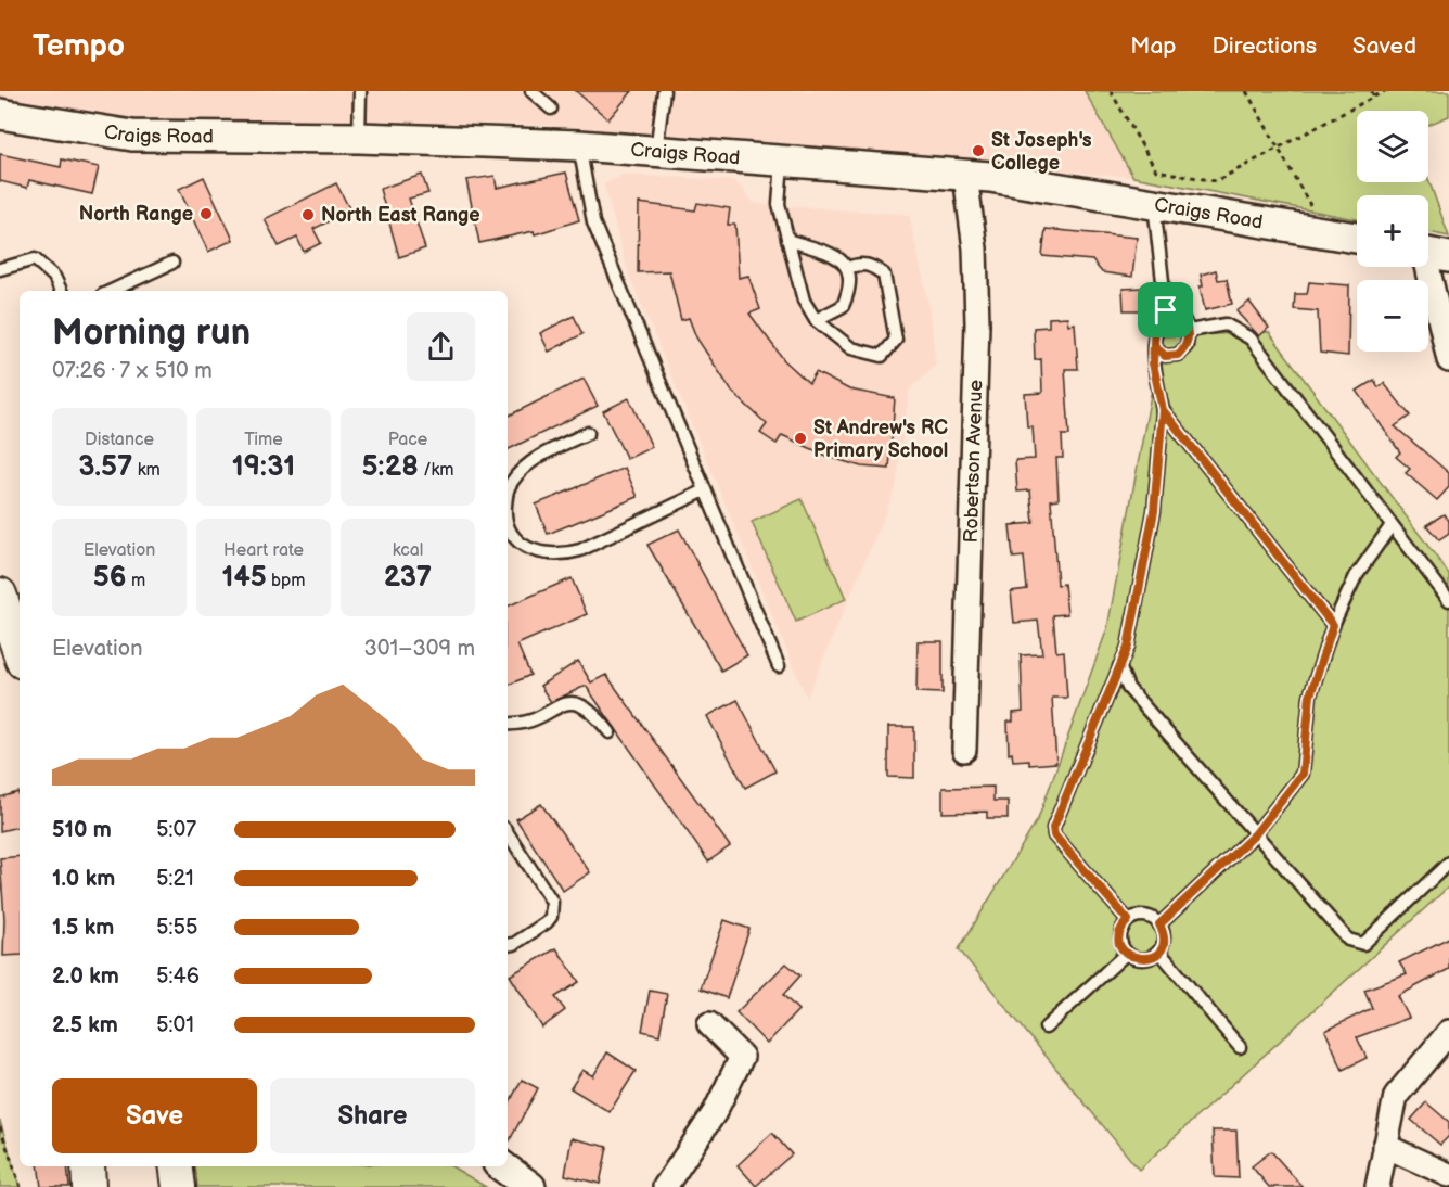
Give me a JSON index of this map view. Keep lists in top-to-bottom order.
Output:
{
  "streets": {
    "street": ["Craigs Road", "Robertson Avenue"]
  },
  "crossings": [
    ["Craigs Road", "Robertson Avenue"]
  ],
  "places": [
    "St Joseph's College",
    "North Range",
    "North East Range",
    "St Andrew's RC Primary School"
  ],
  "page": {
    "header": "Tempo",
    "nav": ["Map", "Directions", "Saved"],
    "map_buttons": ["+", "−"],
    "heading": ["Morning run", "07:26 · 7 × 510 m"],
    "stats": [
      ["Distance", "3.57 km"],
      ["Time", "19:31"],
      ["Pace", "5:28 /km"],
      ["Elevation", "56 m"],
      ["Heart rate", "145 bpm"],
      ["kcal", "237"]
    ],
    "chart": ["Elevation", "301–309 m"],
    "list": [
      {
        "name": "510 m",
        "note": "5:07"
      },
      {
        "name": "1.0 km",
        "note": "5:21"
      },
      {
        "name": "1.5 km",
        "note": "5:55"
      },
      {
        "name": "2.0 km",
        "note": "5:46"
      },
      {
        "name": "2.5 km",
        "note": "5:01"
      }
    ],
    "buttons": ["Save", "Share"]
  }
}
